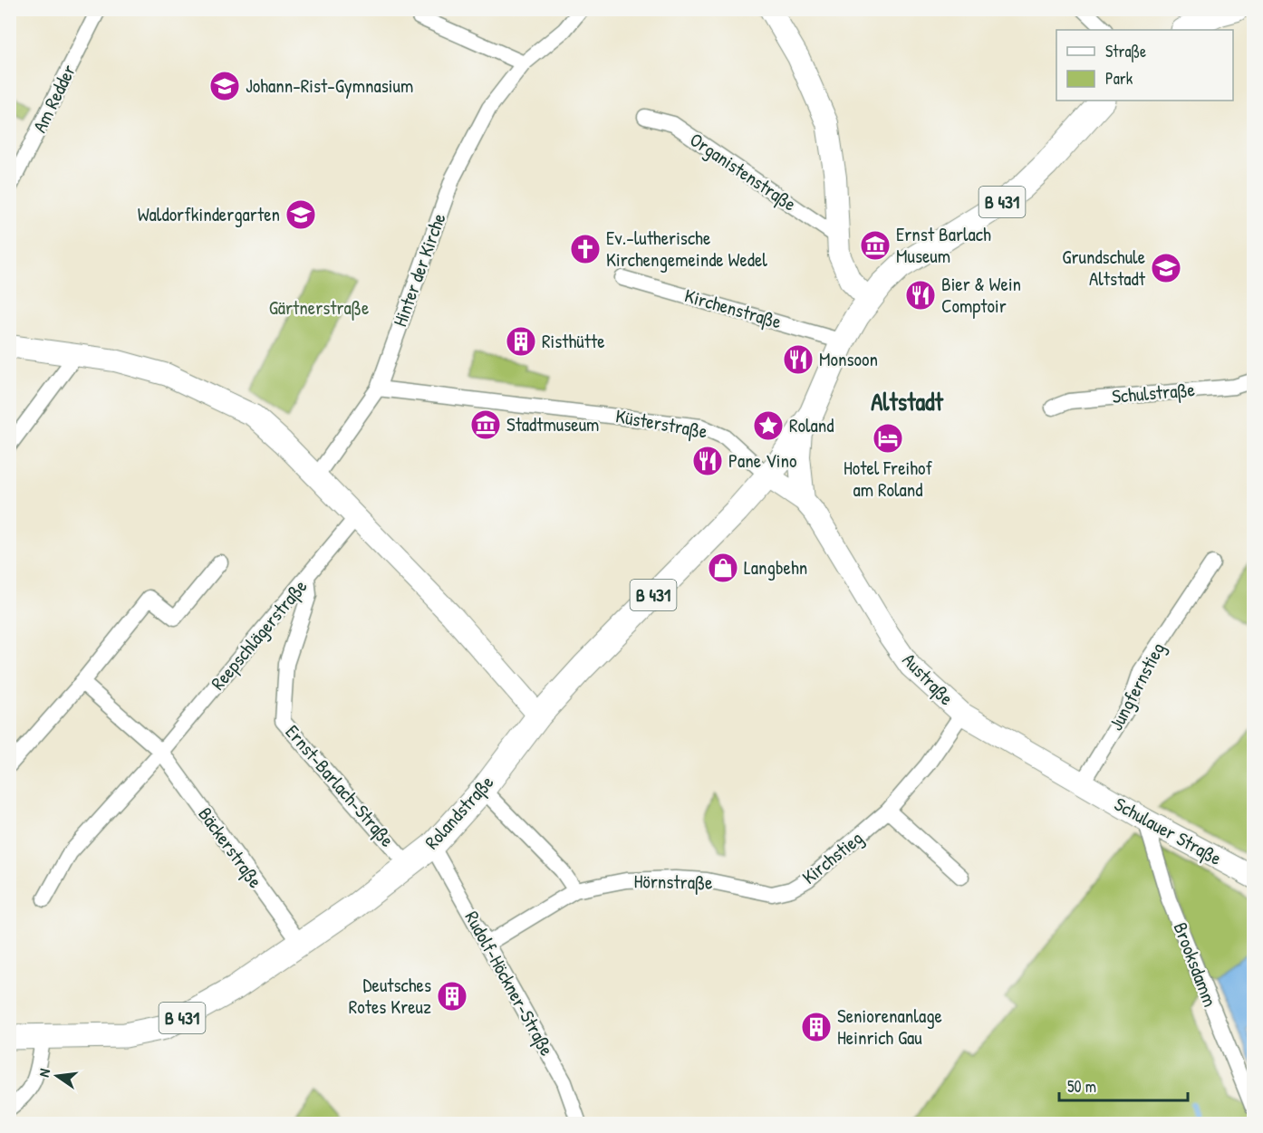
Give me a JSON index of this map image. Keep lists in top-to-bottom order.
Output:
{
  "streets": {
    "main road": ["B 431", "Rolandstraße"],
    "street": [
      "Am Redder",
      "Organistenstraße",
      "Hinter der Kirche",
      "Kirchenstraße",
      "Schulstraße",
      "Küsterstraße",
      "Reepschlägerstraße",
      "Austraße",
      "Jungfernstieg",
      "Ernst-Barlach-Straße",
      "Schulauer Straße",
      "Bäckerstraße",
      "Kirchstieg",
      "Hörnstraße",
      "Brooksdamm",
      "Rudolf-Höckner-Straße"
    ]
  },
  "crossings": [
    ["B 431", "Kirchenstraße"],
    ["B 431", "Küsterstraße"],
    ["B 431", "Austraße"],
    ["B 431", "Rolandstraße"],
    ["Hinter der Kirche", "Küsterstraße"],
    ["Küsterstraße", "Austraße"],
    ["Küsterstraße", "Rolandstraße"],
    ["Reepschlägerstraße", "Ernst-Barlach-Straße"],
    ["Reepschlägerstraße", "Bäckerstraße"],
    ["Austraße", "Jungfernstieg"],
    ["Austraße", "Rolandstraße"],
    ["Austraße", "Schulauer Straße"],
    ["Austraße", "Kirchstieg"],
    ["Jungfernstieg", "Schulauer Straße"],
    ["Ernst-Barlach-Straße", "Rolandstraße"],
    ["Rolandstraße", "Bäckerstraße"],
    ["Rolandstraße", "Rudolf-Höckner-Straße"],
    ["Schulauer Straße", "Brooksdamm"],
    ["Kirchstieg", "Hörnstraße"],
    ["Hörnstraße", "Rudolf-Höckner-Straße"]
  ],
  "districts": ["Altstadt"],
  "parks": ["Gärtnerstraße"],
  "places": {
    "school or university": ["Johann-Rist-Gymnasium", "Waldorfkindergarten", "Grundschule Altstadt"],
    "museum": ["Ernst Barlach Museum", "Stadtmuseum"],
    "church": ["Ev.-lutherische Kirchengemeinde Wedel"],
    "restaurant": ["Bier & Wein Comptoir", "Monsoon", "Pane Vino"],
    "building": ["Risthütte", "Deutsches Rotes Kreuz", "Seniorenanlage Heinrich Gau"],
    "place": ["Roland"],
    "hotel": ["Hotel Freihof am Roland"],
    "shop": ["Langbehn"]
  },
  "legend": ["Straße", "Park"],
  "scale_bar": "50 m",
  "north": "left"
}
